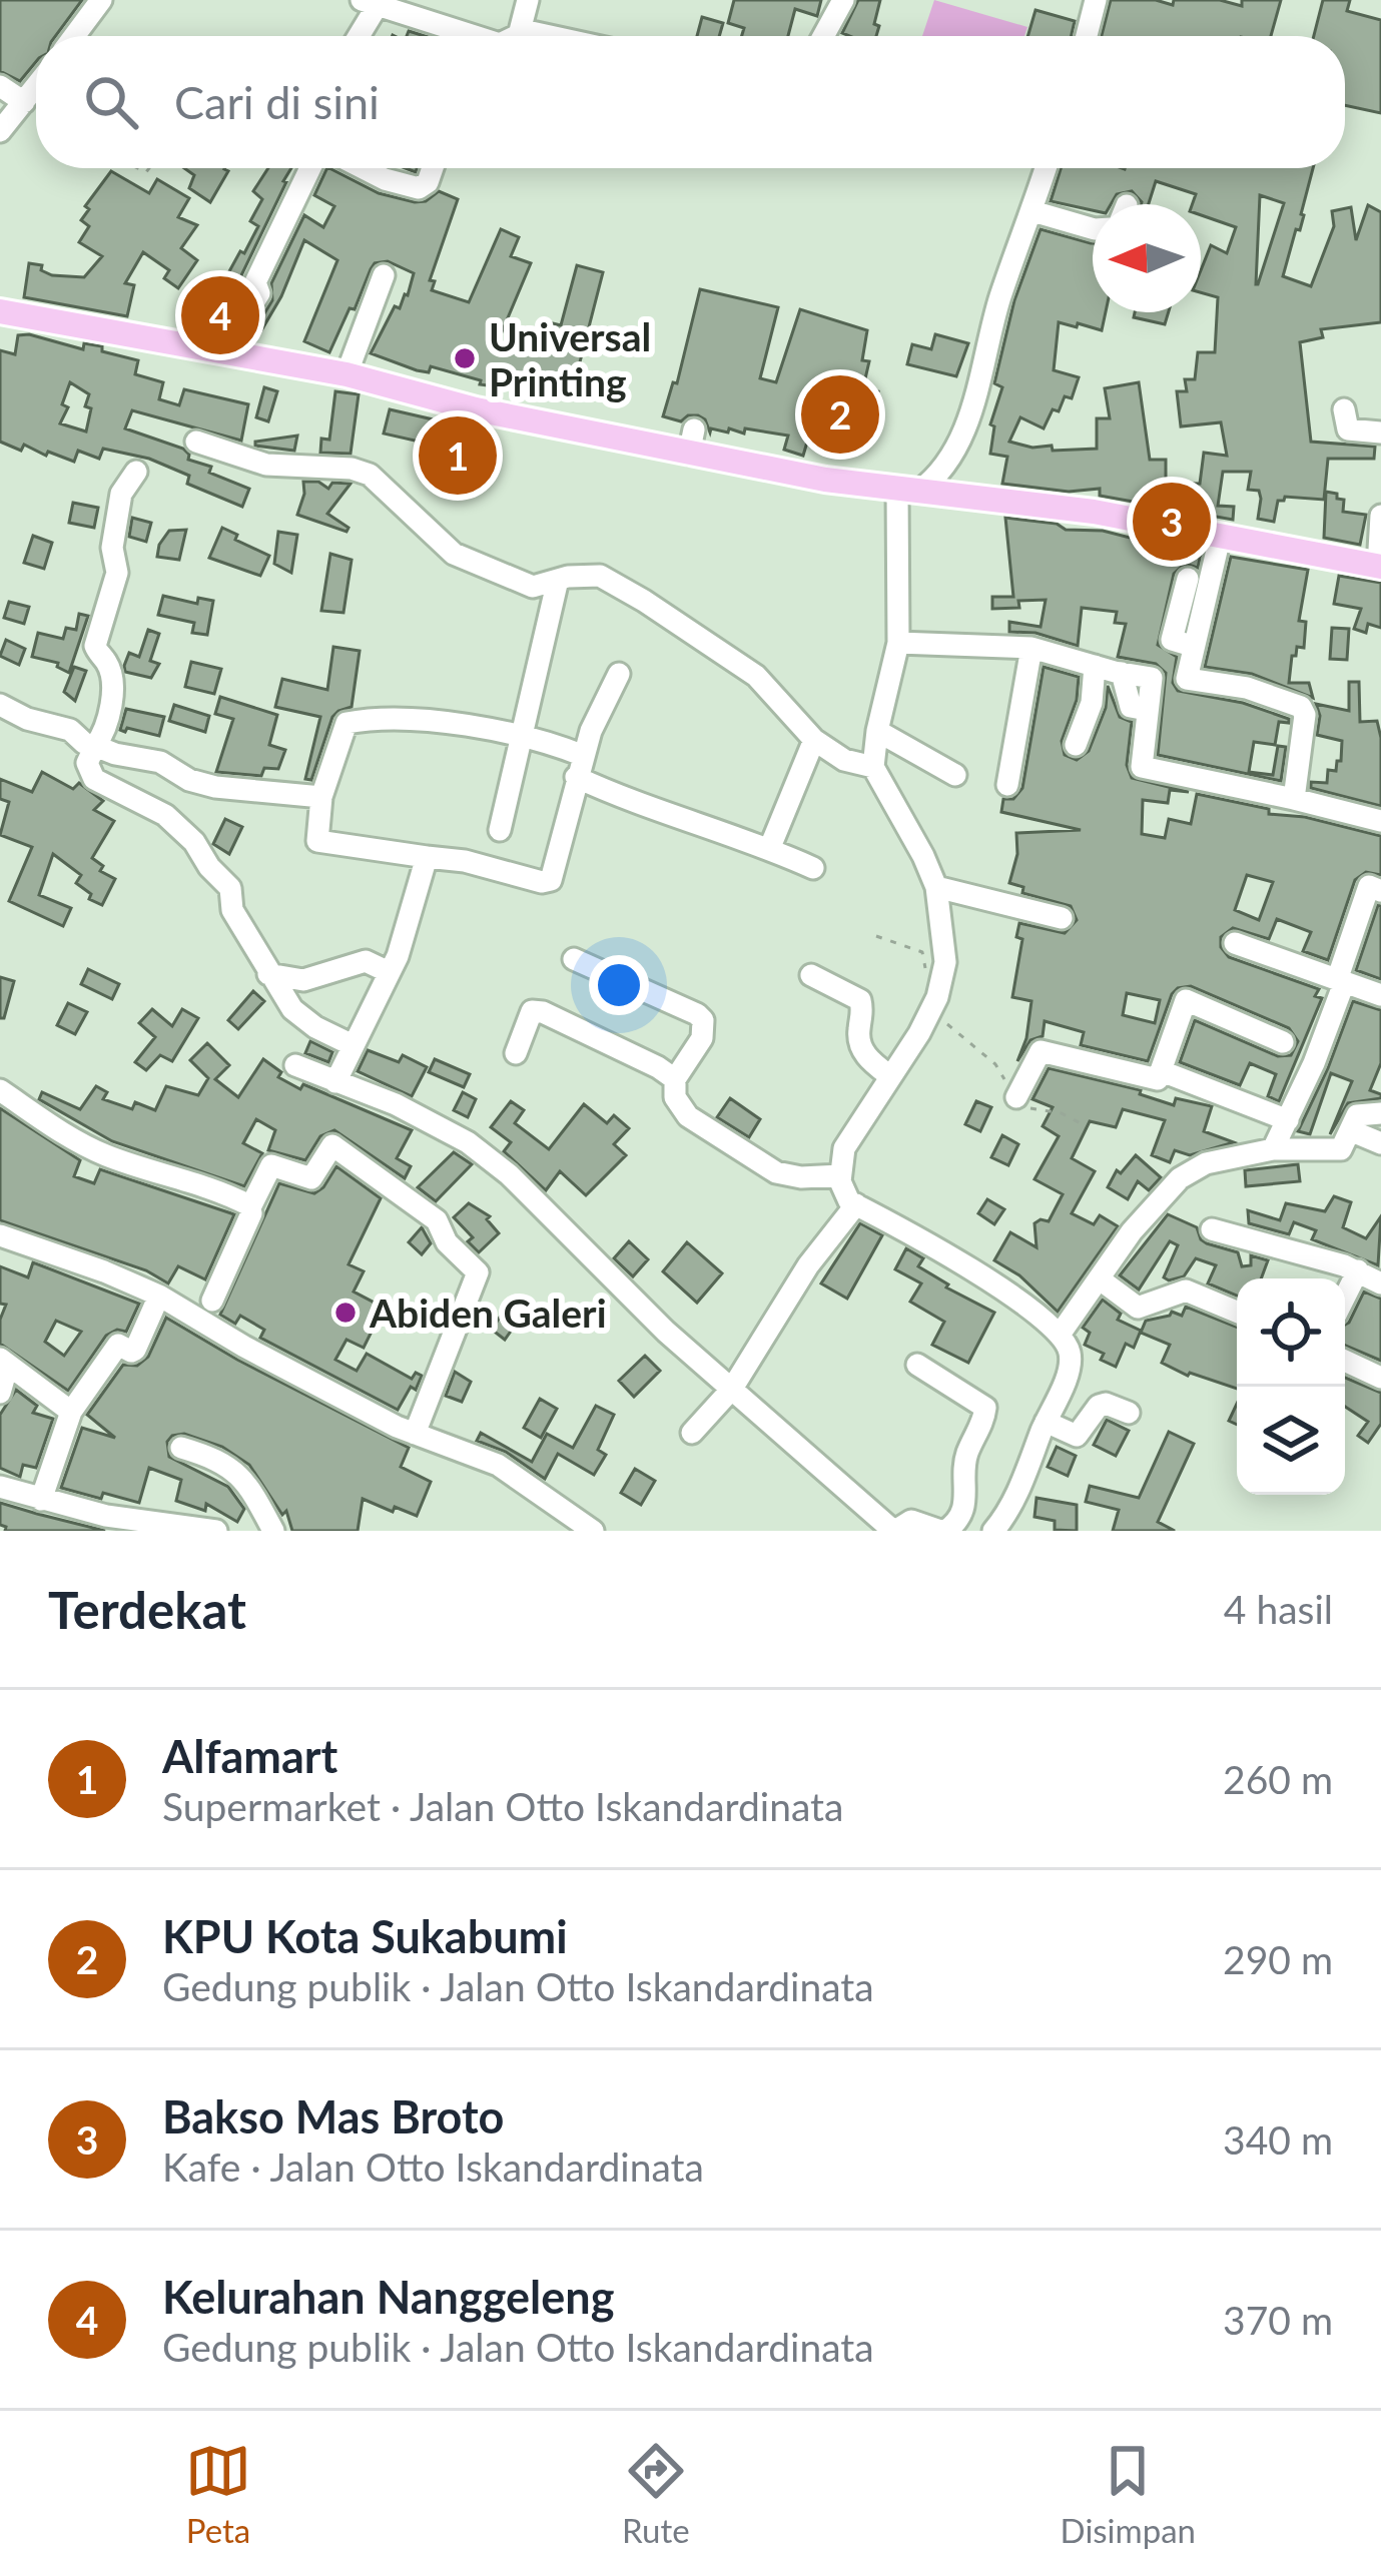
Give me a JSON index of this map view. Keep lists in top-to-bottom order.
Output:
{
  "places": ["Universal Printing", "Abiden Galeri"],
  "north": "left",
  "page": {
    "search": "Cari di sini",
    "pins": [
      "4",
      "2",
      "1",
      "3"
    ],
    "heading": ["Terdekat", "4 hasil"],
    "list": [
      {
        "mark": "1",
        "name": "Alfamart",
        "note": "Supermarket · Jalan Otto Iskandardinata",
        "value": "260 m"
      },
      {
        "mark": "2",
        "name": "KPU Kota Sukabumi",
        "note": "Gedung publik · Jalan Otto Iskandardinata",
        "value": "290 m"
      },
      {
        "mark": "3",
        "name": "Bakso Mas Broto",
        "note": "Kafe · Jalan Otto Iskandardinata",
        "value": "340 m"
      },
      {
        "mark": "4",
        "name": "Kelurahan Nanggeleng",
        "note": "Gedung publik · Jalan Otto Iskandardinata",
        "value": "370 m"
      }
    ],
    "nav": ["Peta", "Rute", "Disimpan"]
  }
}
